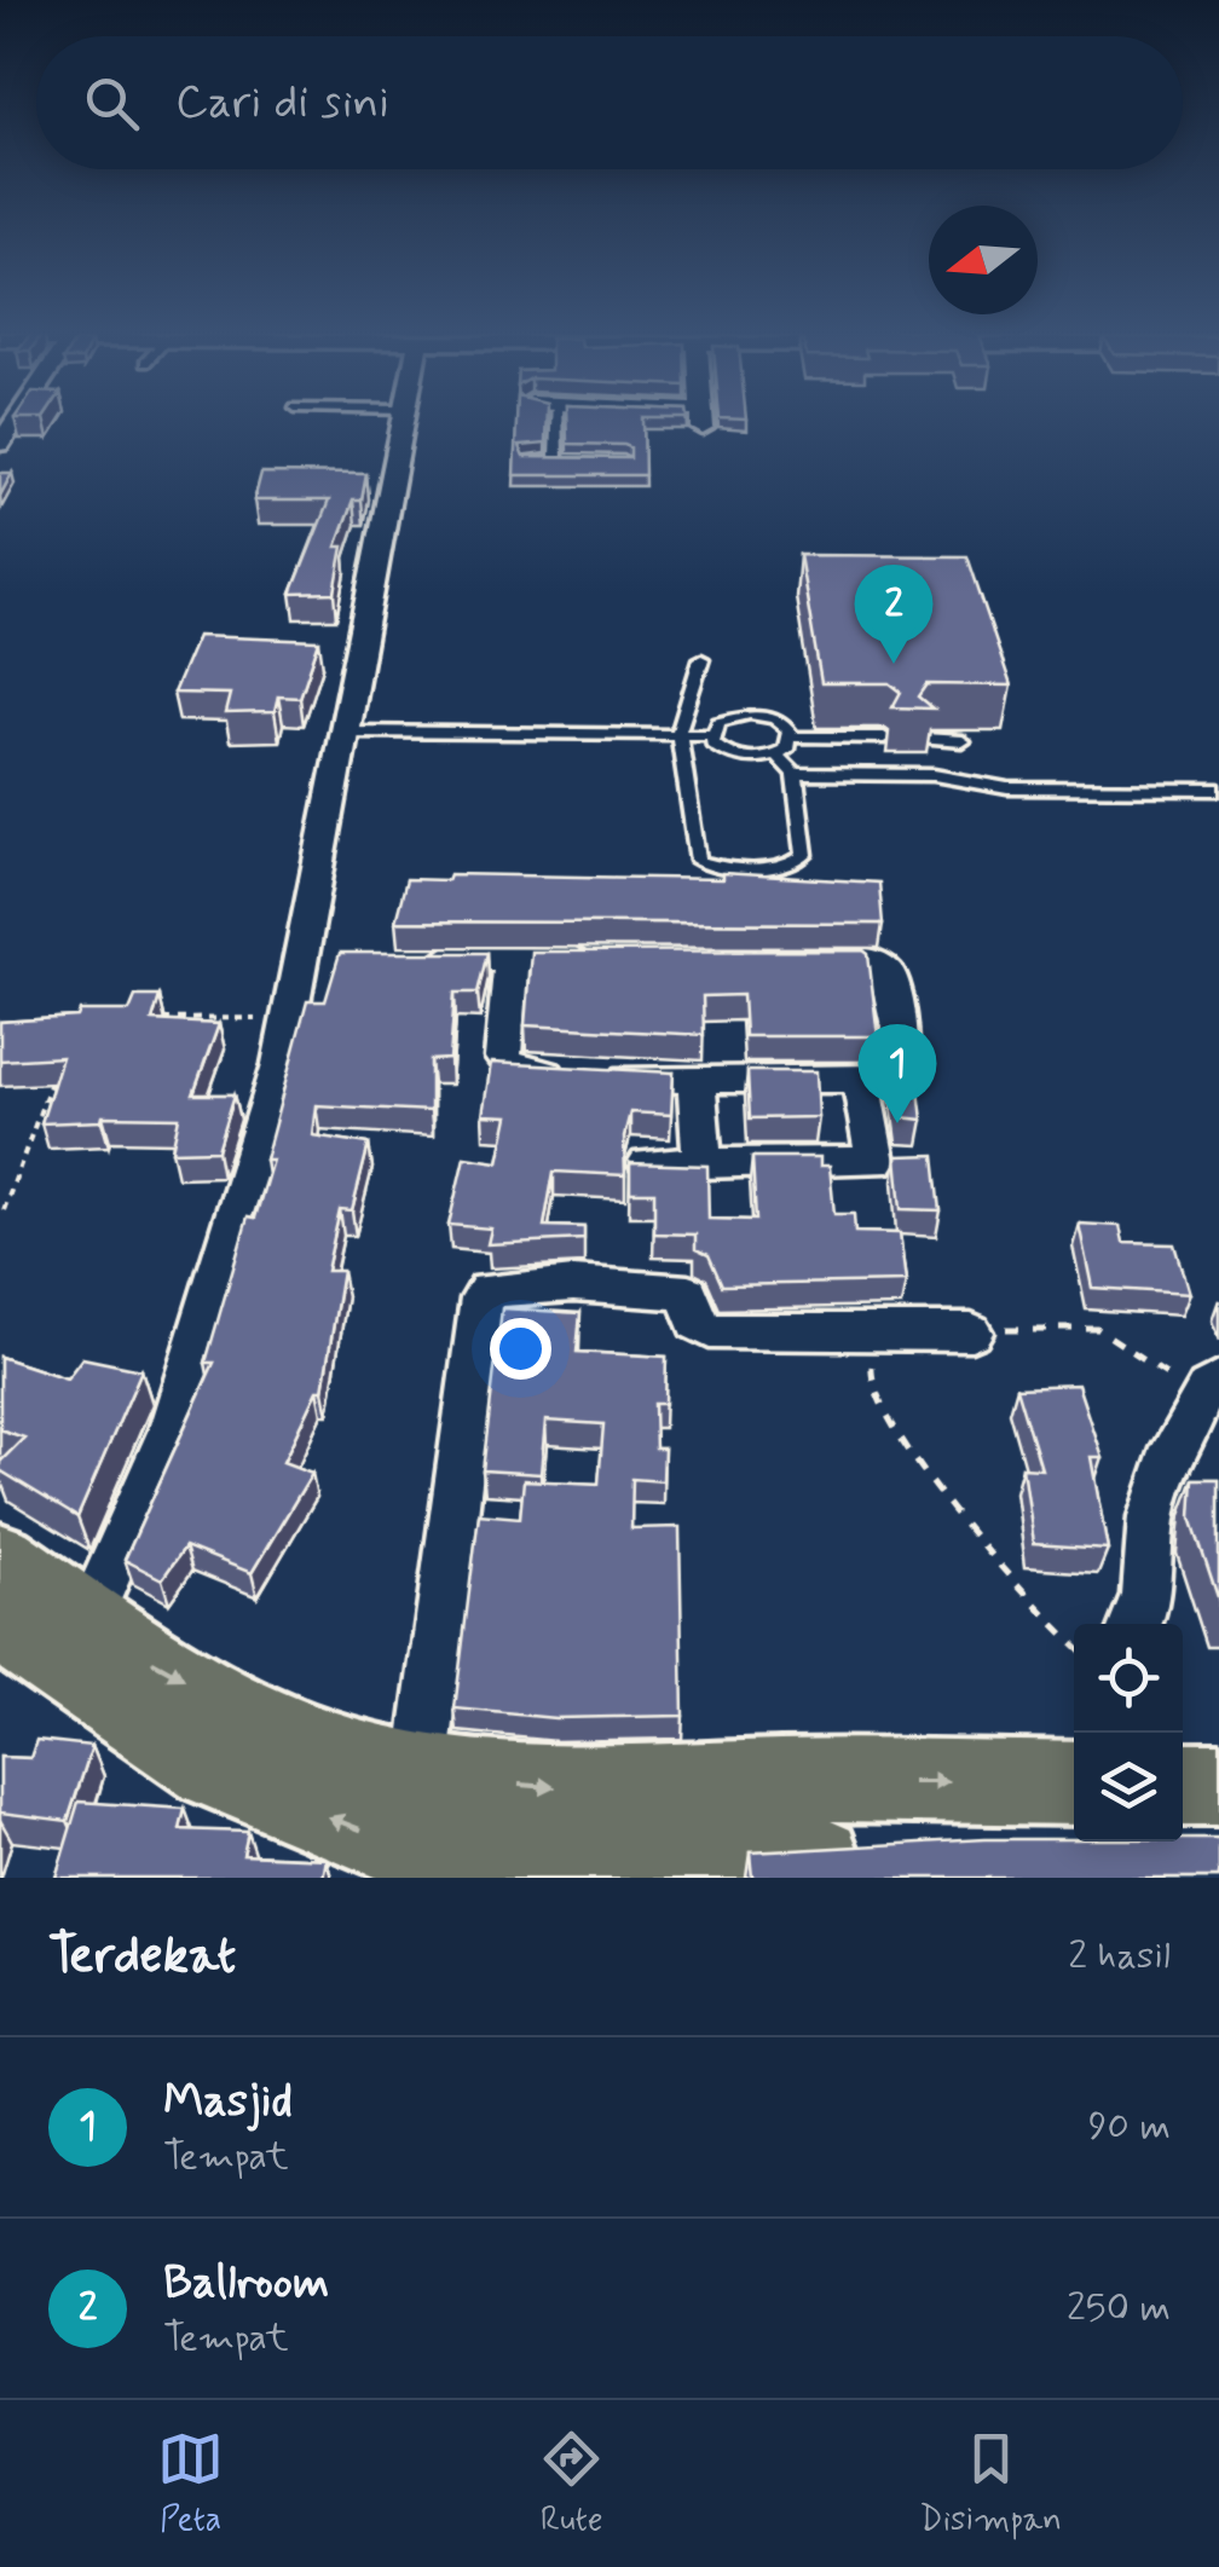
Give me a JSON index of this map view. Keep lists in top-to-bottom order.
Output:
{
  "north": "left",
  "page": {
    "search": "Cari di sini",
    "pins": ["2", "1"],
    "heading": ["Terdekat", "2 hasil"],
    "list": [
      {
        "mark": "1",
        "name": "Masjid",
        "note": "Tempat",
        "value": "90 m"
      },
      {
        "mark": "2",
        "name": "Ballroom",
        "note": "Tempat",
        "value": "250 m"
      }
    ],
    "nav": ["Peta", "Rute", "Disimpan"]
  }
}
